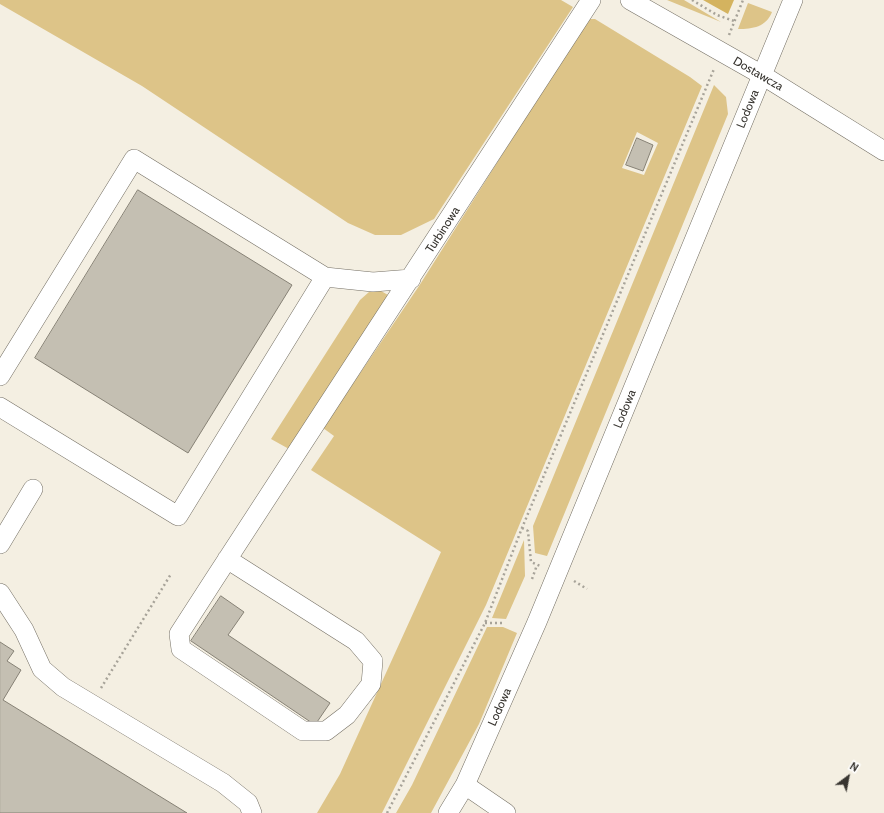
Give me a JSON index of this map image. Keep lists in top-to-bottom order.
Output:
{
  "streets": {
    "street": ["Dostawcza", "Lodowa", "Turbinowa"]
  },
  "crossings": [
    ["Dostawcza", "Lodowa"]
  ],
  "north": "top right"
}
